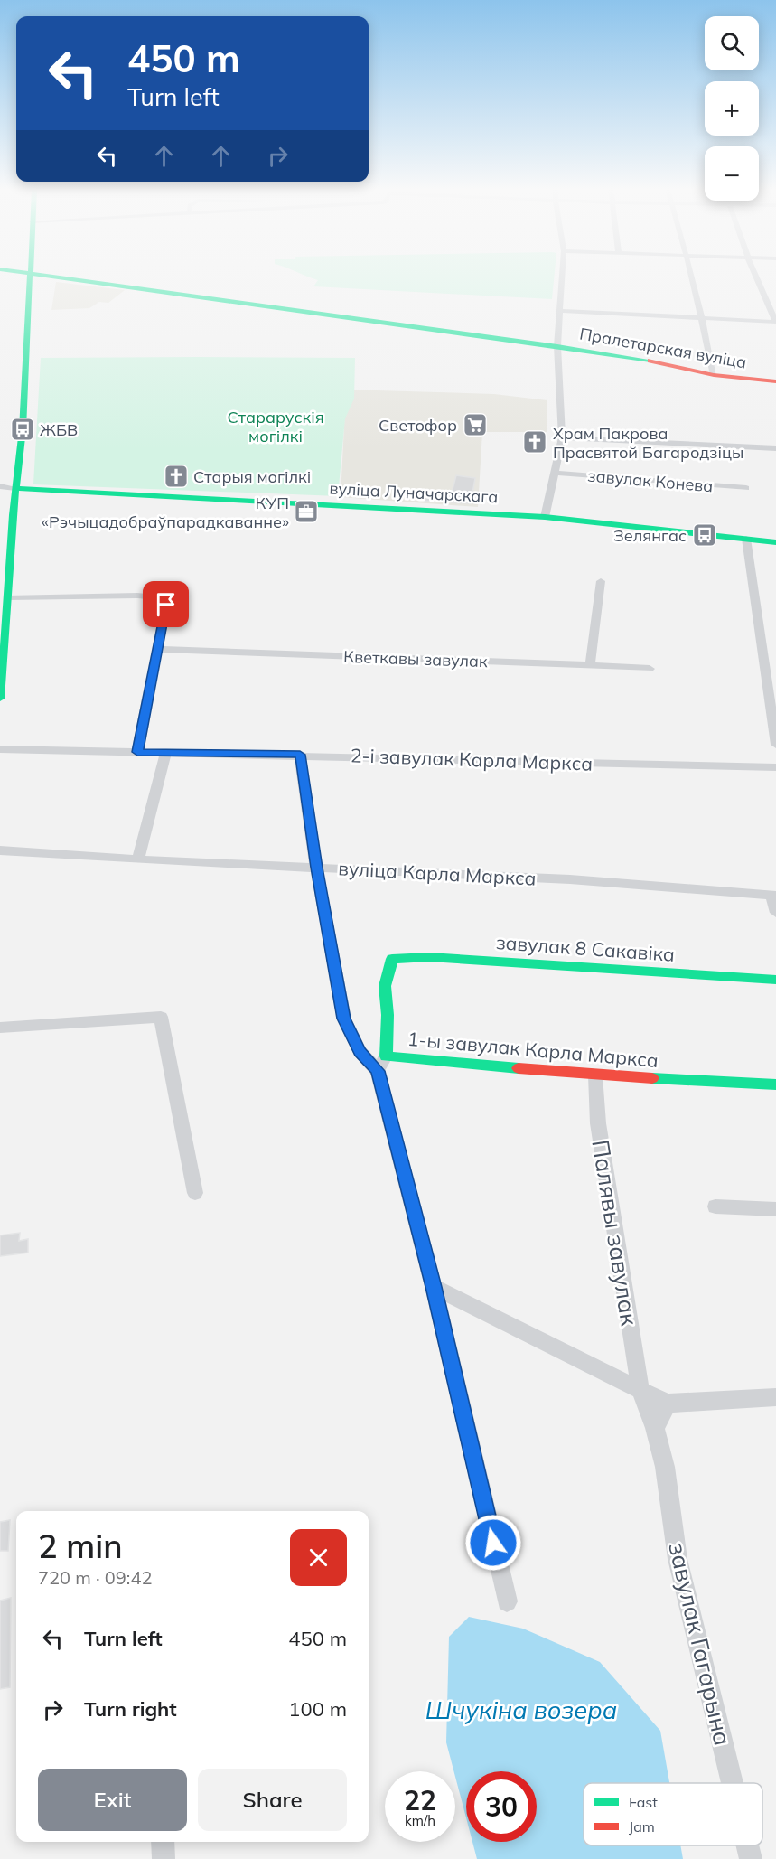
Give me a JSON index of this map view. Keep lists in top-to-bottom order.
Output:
{
  "streets": {
    "street": [
      "Пралетарская вуліца",
      "завулак Конева",
      "вуліца Луначарскага",
      "Кветкавы завулак",
      "2-і завулак Карла Маркса",
      "вуліца Карла Маркса",
      "завулак 8 Сакавіка",
      "1-ы завулак Карла Маркса",
      "Палявы завулак",
      "завулак Гагарына"
    ]
  },
  "crossings": [
    ["завулак 8 Сакавіка", "1-ы завулак Карла Маркса"],
    ["1-ы завулак Карла Маркса", "Палявы завулак"],
    ["Палявы завулак", "завулак Гагарына"]
  ],
  "water": ["Шчукіна возера"],
  "parks": ["Старарускія могілкі"],
  "places": {
    "supermarket": ["Светофор"],
    "bus stop": ["ЖБВ", "Зелянгас"],
    "church": ["Храм Пакрова Прасвятой Багародзіцы", "Старыя могілкі"],
    "office": ["КУП «Рэчыцадобраўпарадкаванне»"]
  },
  "legend": ["Fast", "Jam"],
  "page": {
    "map_buttons": ["+", "−"],
    "turn": ["450 m", "Turn left"],
    "heading": ["2 min", "720 m · 09:42"],
    "list": [
      {
        "name": "Turn left",
        "value": "450 m"
      },
      {
        "name": "Turn right",
        "value": "100 m"
      }
    ],
    "buttons": ["Exit", "Share"],
    "speed": "22 km/h",
    "limit": "30"
  }
}
